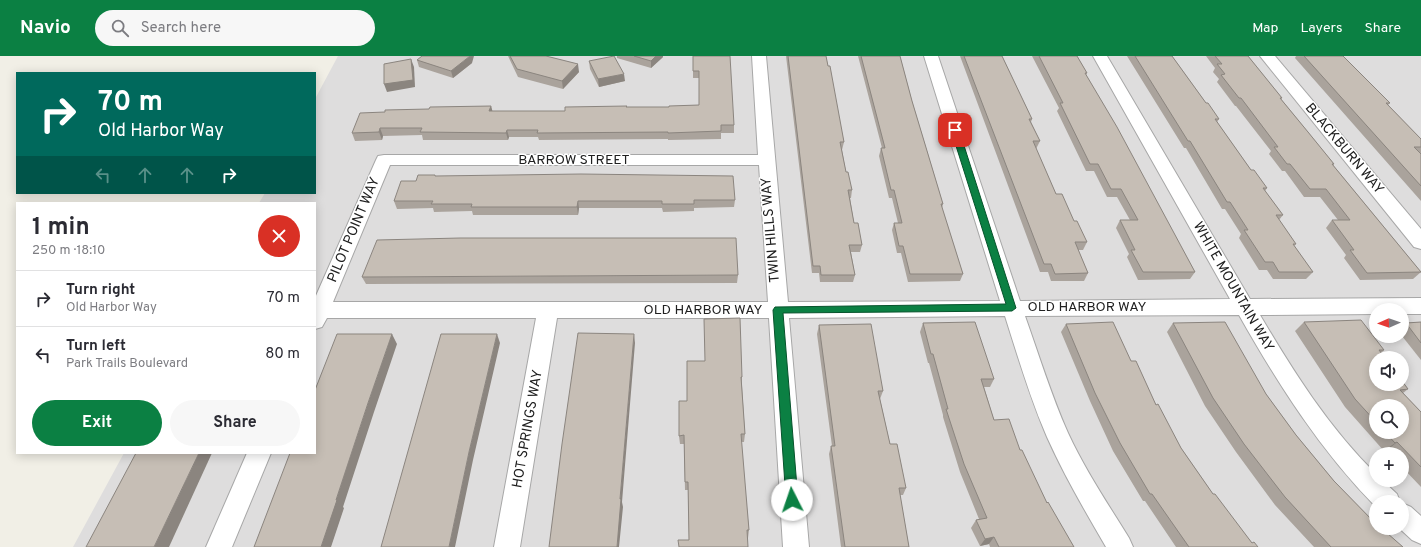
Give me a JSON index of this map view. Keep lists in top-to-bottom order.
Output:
{
  "streets": {
    "street": [
      "BLACKBURN WAY",
      "BARROW STREET",
      "PILOT POINT WAY",
      "TWIN HILLS WAY",
      "WHITE MOUNTAIN WAY",
      "OLD HARBOR WAY",
      "HOT SPRINGS WAY"
    ]
  },
  "crossings": [
    ["BARROW STREET", "PILOT POINT WAY"],
    ["BARROW STREET", "TWIN HILLS WAY"],
    ["PILOT POINT WAY", "OLD HARBOR WAY"],
    ["TWIN HILLS WAY", "OLD HARBOR WAY"],
    ["WHITE MOUNTAIN WAY", "OLD HARBOR WAY"],
    ["OLD HARBOR WAY", "HOT SPRINGS WAY"]
  ],
  "north": "left",
  "page": {
    "header": "Navio",
    "search": "Search here",
    "nav": ["Map", "Layers", "Share"],
    "turn": ["70 m", "Old Harbor Way"],
    "heading": ["1 min", "250 m · 18:10"],
    "list": [
      {
        "name": "Turn right",
        "note": "Old Harbor Way",
        "value": "70 m"
      },
      {
        "name": "Turn left",
        "note": "Park Trails Boulevard",
        "value": "80 m"
      }
    ],
    "map_buttons": ["+", "−"],
    "buttons": ["Exit", "Share"]
  }
}
